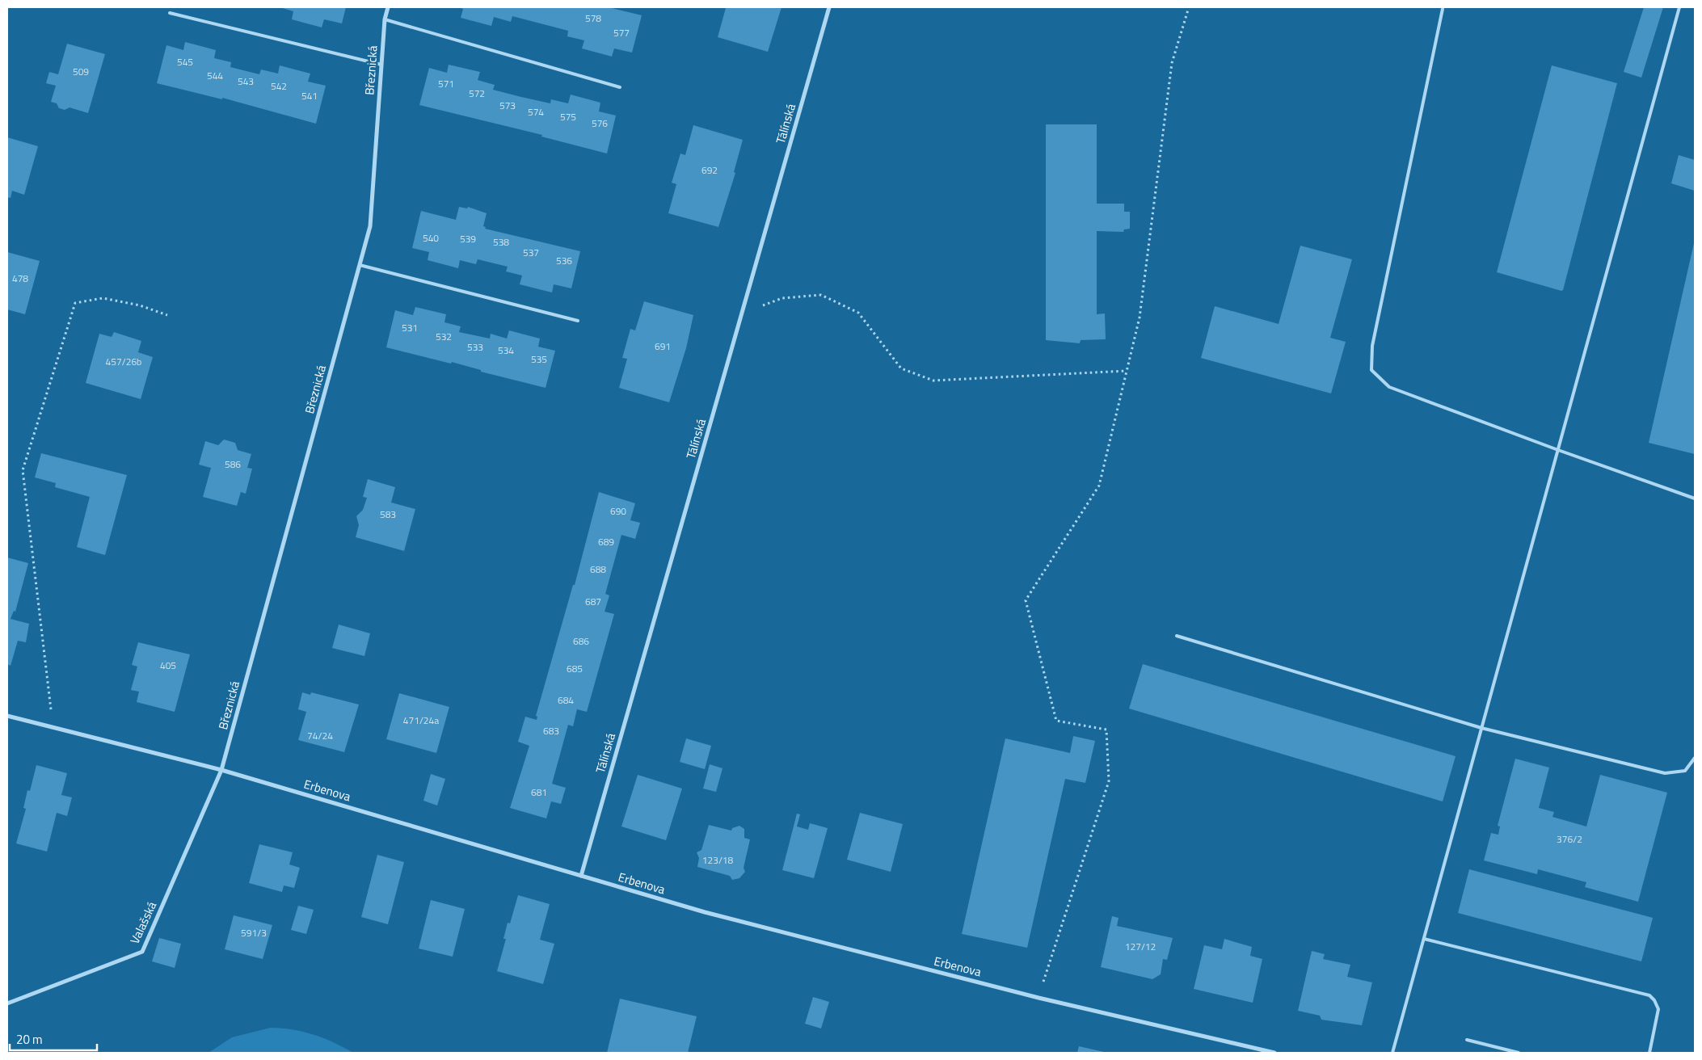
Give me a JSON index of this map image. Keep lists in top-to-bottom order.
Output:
{
  "streets": {
    "street": [
      "Březnická",
      "Tálínská",
      "Erbenova",
      "Valašská"
    ]
  },
  "crossings": [
    ["Březnická", "Erbenova"],
    ["Březnická", "Valašská"],
    ["Tálínská", "Erbenova"],
    ["Erbenova", "Valašská"]
  ],
  "house_numbers": [
    "578",
    "577",
    "545",
    "509",
    "544",
    "543",
    "571",
    "542",
    "572",
    "541",
    "573",
    "574",
    "575",
    "576",
    "692",
    "540",
    "539",
    "538",
    "537",
    "536",
    "478",
    "531",
    "532",
    "691",
    "533",
    "534",
    "535",
    "457/26b",
    "586",
    "690",
    "583",
    "689",
    "688",
    "687",
    "686",
    "405",
    "685",
    "684",
    "471/24a",
    "683",
    "74/24",
    "681",
    "376/2",
    "123/18",
    "591/3",
    "127/12"
  ],
  "scale_bar": "20 m"
}
